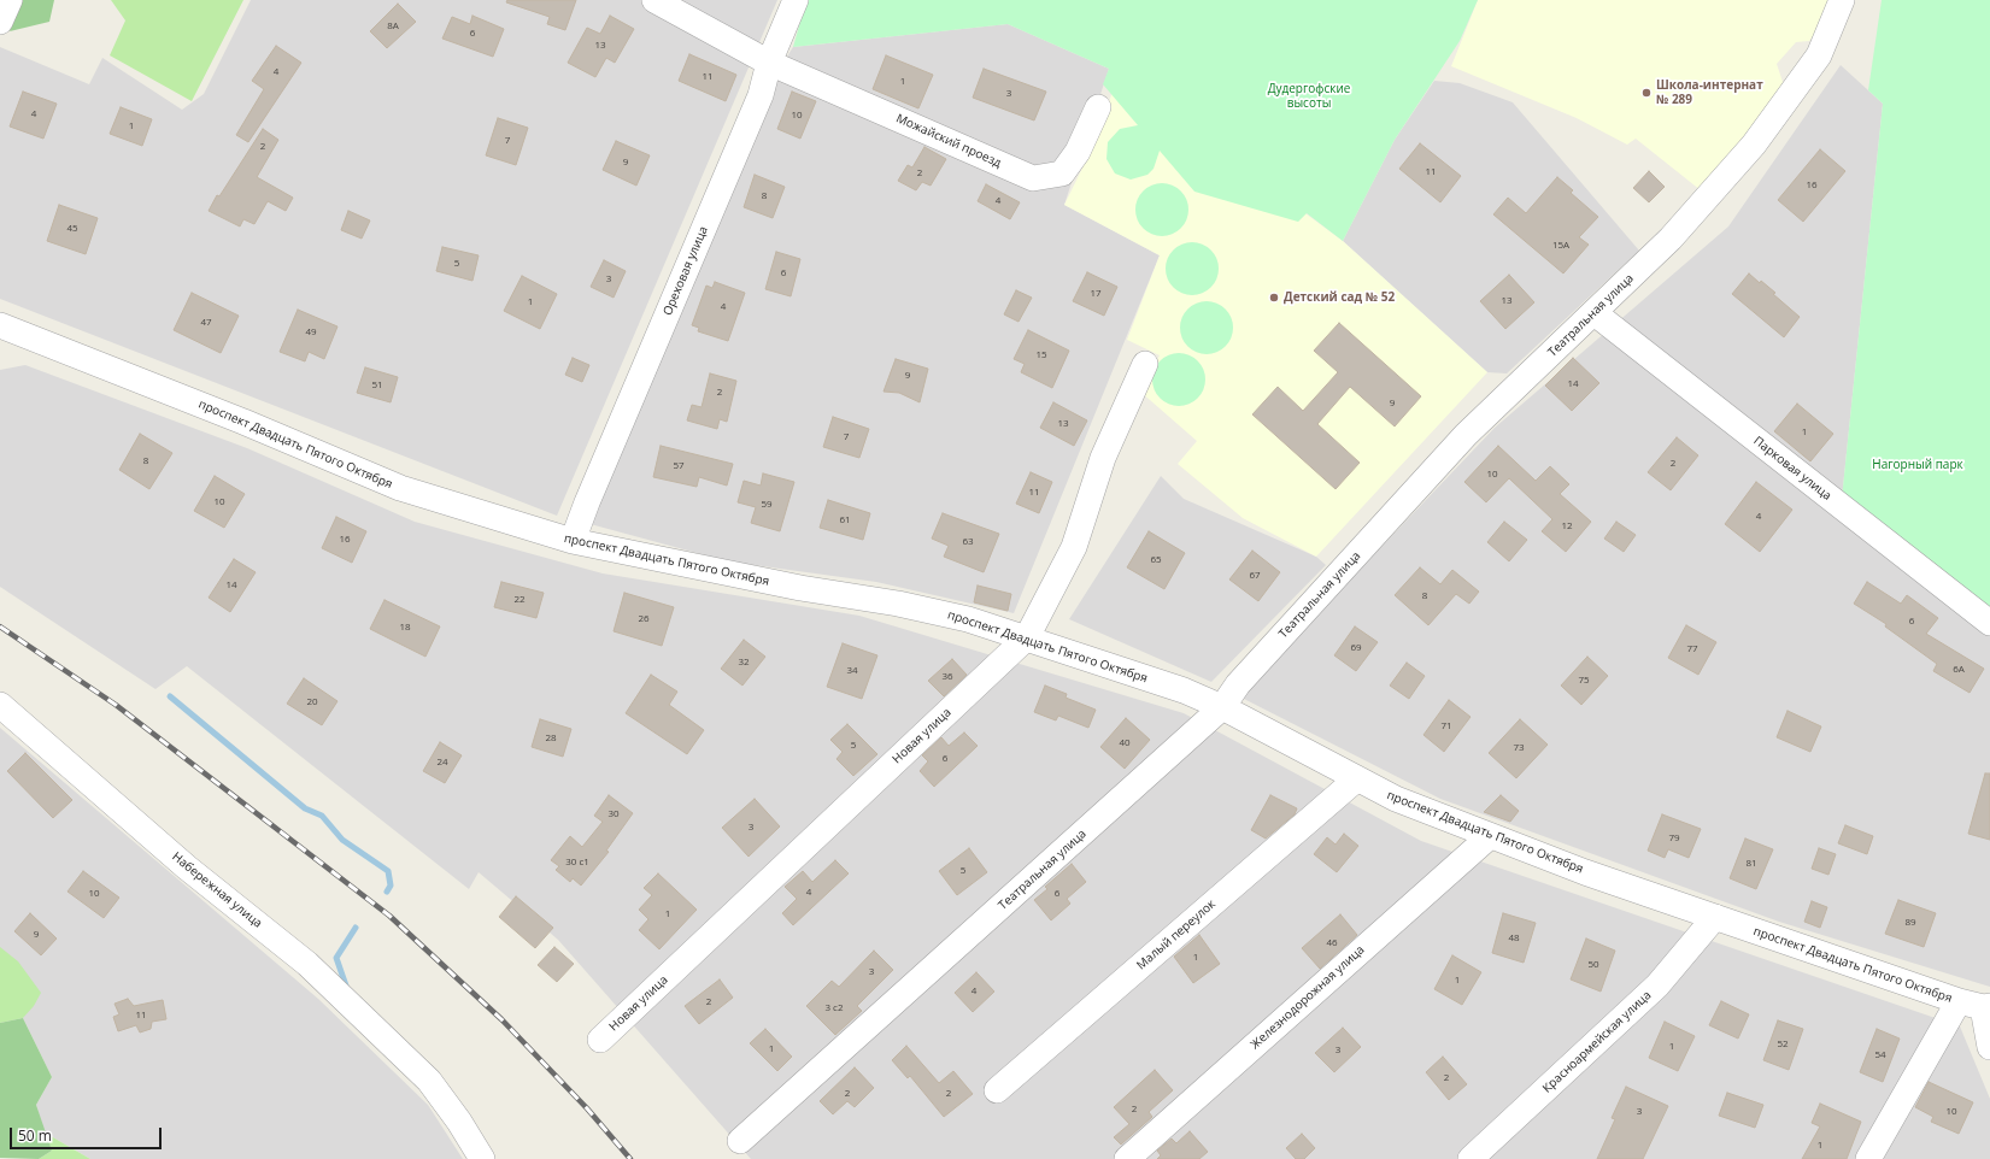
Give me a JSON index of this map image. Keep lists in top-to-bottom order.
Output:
{
  "streets": {
    "street": [
      "Можайский проезд",
      "Ореховая улица",
      "Театральная улица",
      "проспект Двадцать Пятого Октября",
      "Парковая улица",
      "Новая улица",
      "Набережная улица",
      "Малый переулок",
      "Железнодорожная улица",
      "Красноармейская улица"
    ]
  },
  "crossings": [
    ["Можайский проезд", "Ореховая улица"],
    ["Ореховая улица", "проспект Двадцать Пятого Октября"],
    ["Театральная улица", "проспект Двадцать Пятого Октября"],
    ["Театральная улица", "Парковая улица"],
    ["проспект Двадцать Пятого Октября", "Новая улица"],
    ["проспект Двадцать Пятого Октября", "Малый переулок"],
    ["проспект Двадцать Пятого Октября", "Железнодорожная улица"],
    ["проспект Двадцать Пятого Октября", "Красноармейская улица"]
  ],
  "parks": ["Дудергофские высоты", "Нагорный парк"],
  "places": ["Школа-интернат № 289", "Детский сад № 52"],
  "house_numbers": [
    "8А",
    "6",
    "13",
    "4",
    "11",
    "1",
    "3",
    "4",
    "10",
    "1",
    "7",
    "2",
    "9",
    "11",
    "2",
    "16",
    "8",
    "4",
    "45",
    "15А",
    "5",
    "6",
    "3",
    "17",
    "13",
    "1",
    "4",
    "47",
    "49",
    "15",
    "9",
    "14",
    "51",
    "2",
    "9",
    "13",
    "1",
    "7",
    "8",
    "2",
    "57",
    "10",
    "11",
    "10",
    "59",
    "4",
    "61",
    "12",
    "16",
    "63",
    "65",
    "67",
    "14",
    "8",
    "22",
    "26",
    "6",
    "18",
    "69",
    "77",
    "32",
    "6А",
    "34",
    "36",
    "75",
    "20",
    "71",
    "28",
    "40",
    "5",
    "73",
    "6",
    "24",
    "30",
    "3",
    "79",
    "30 с1",
    "81",
    "5",
    "4",
    "10",
    "6",
    "1",
    "89",
    "9",
    "48",
    "46",
    "1",
    "50",
    "3",
    "1",
    "4",
    "2",
    "3 с2",
    "11",
    "52",
    "1",
    "1",
    "3",
    "54",
    "2",
    "2",
    "2",
    "2",
    "3",
    "10",
    "1"
  ],
  "scale_bar": "50 m"
}
